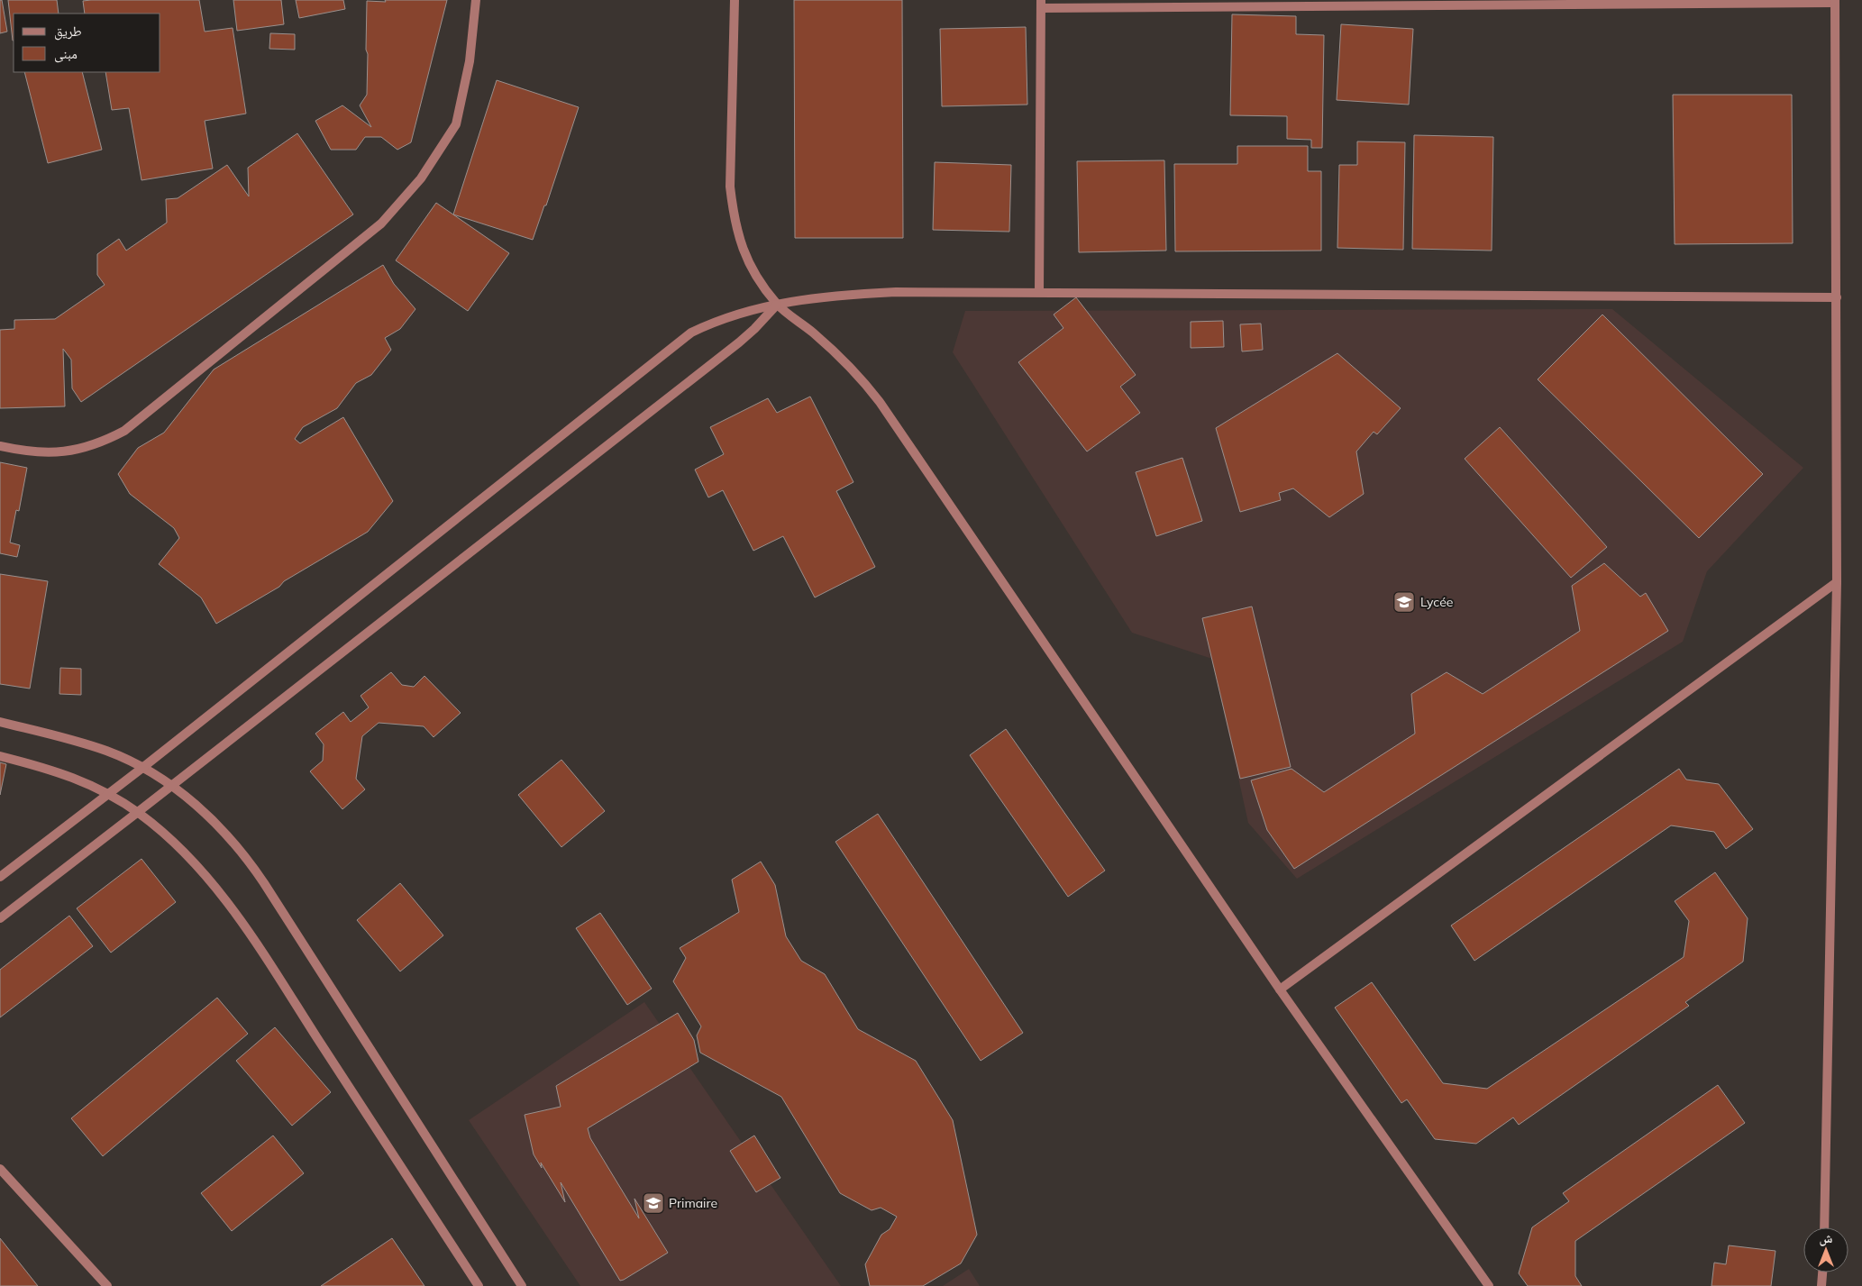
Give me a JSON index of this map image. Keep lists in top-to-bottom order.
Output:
{
  "places": {
    "school or university": ["Lycée", "Primaire"]
  },
  "legend": ["طريق", "مبنى"],
  "north": "top"
}
